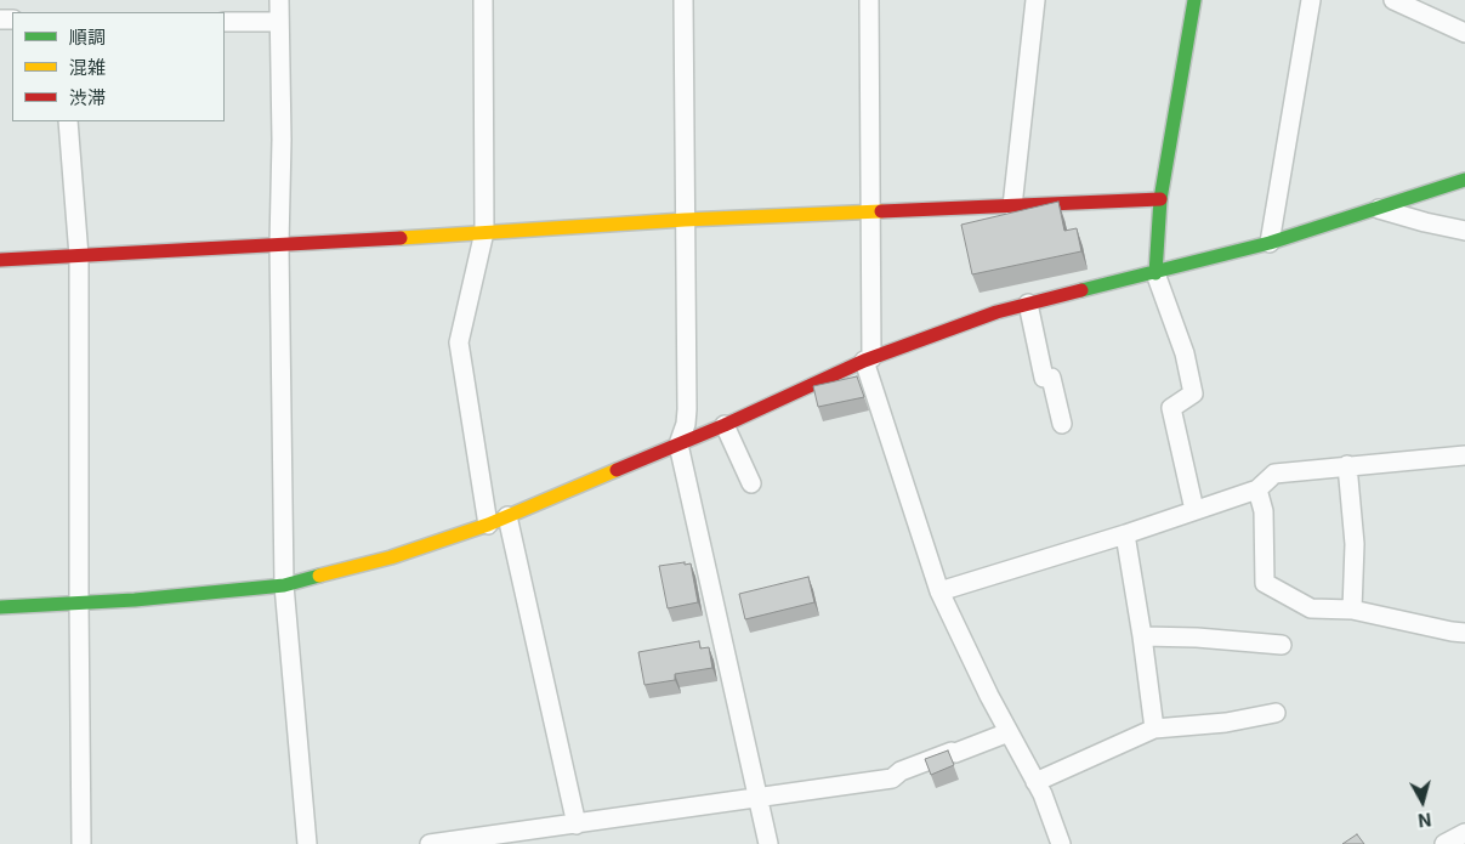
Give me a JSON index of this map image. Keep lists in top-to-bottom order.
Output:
{
  "legend": ["順調", "混雑", "渋滞"],
  "north": "bottom"
}
